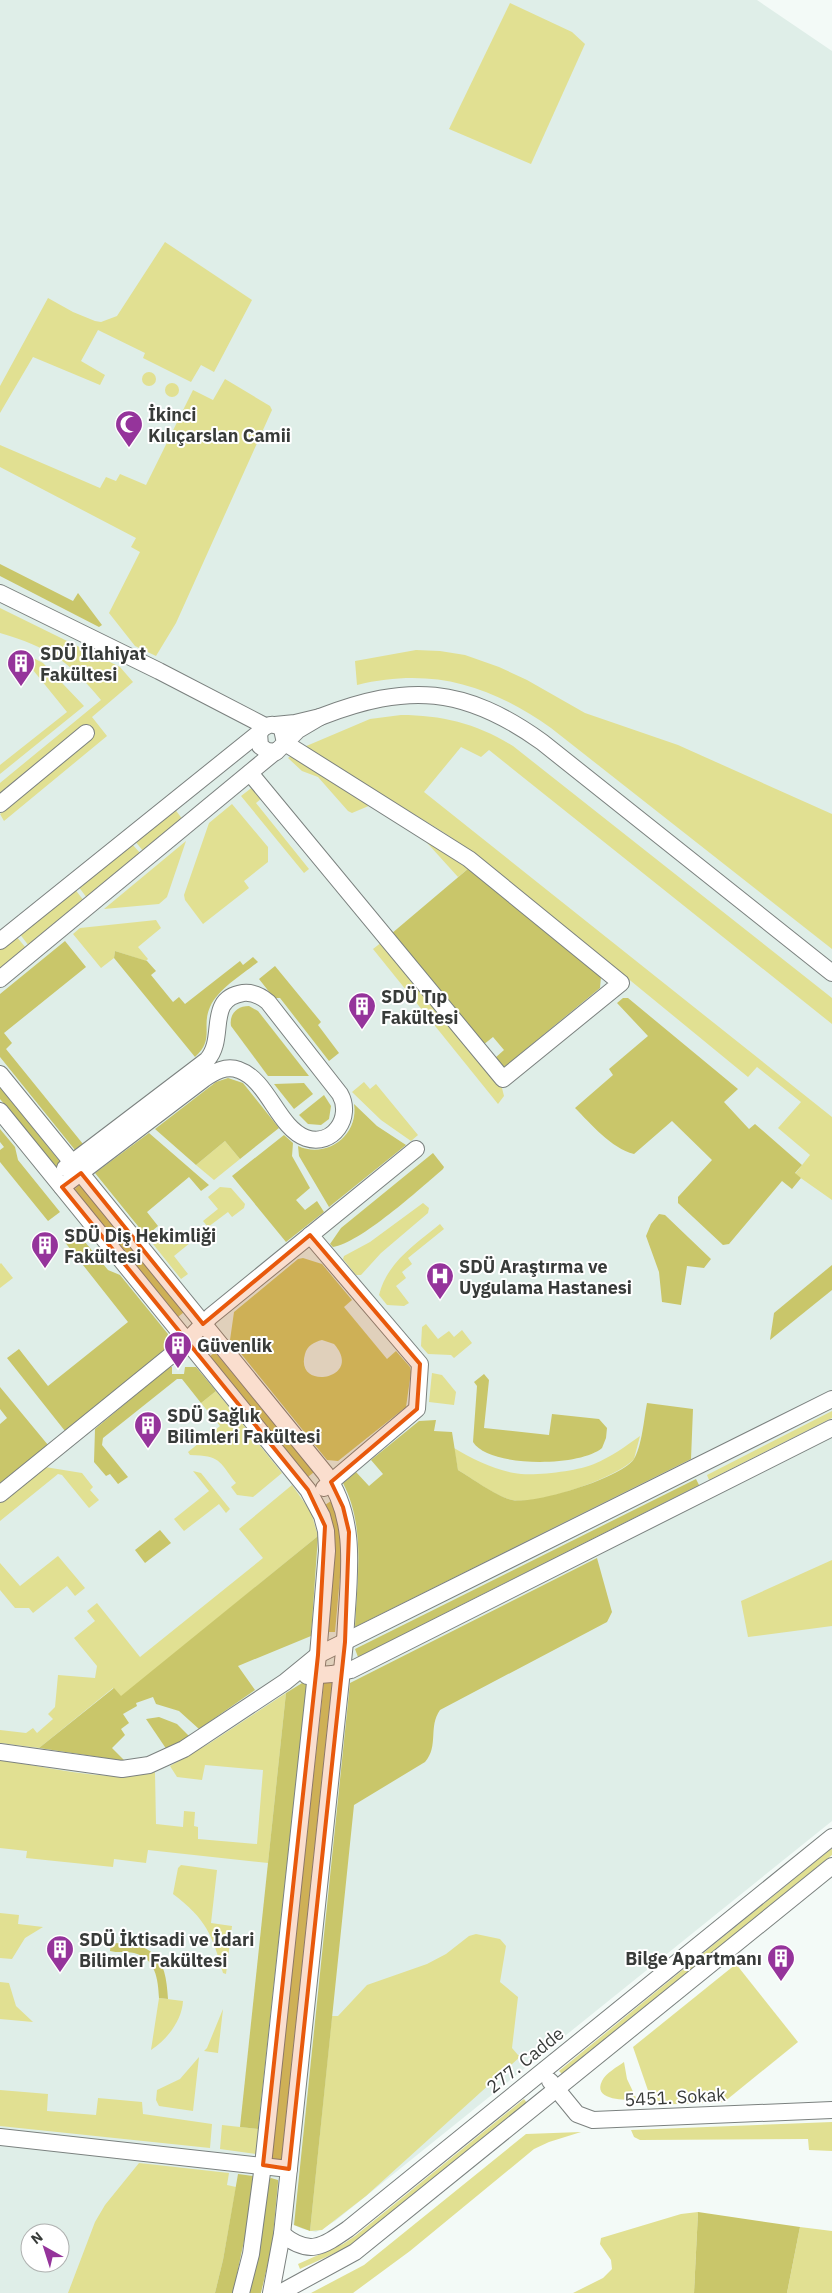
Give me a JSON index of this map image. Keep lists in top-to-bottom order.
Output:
{
  "streets": {
    "street": ["277. Cadde", "5451. Sokak"]
  },
  "crossings": [
    ["277. Cadde", "5451. Sokak"]
  ],
  "places": {
    "mosque": ["İkinci Kılıçarslan Camii"],
    "building": [
      "SDÜ İlahiyat Fakültesi",
      "SDÜ Tıp Fakültesi",
      "SDÜ Diş Hekimliği Fakültesi",
      "Güvenlik",
      "SDÜ Sağlık Bilimleri Fakültesi",
      "SDÜ İktisadi ve İdari Bilimler Fakültesi",
      "Bilge Apartmanı"
    ],
    "hospital": ["SDÜ Araştırma ve Uygulama Hastanesi"]
  },
  "north": "top left"
}
